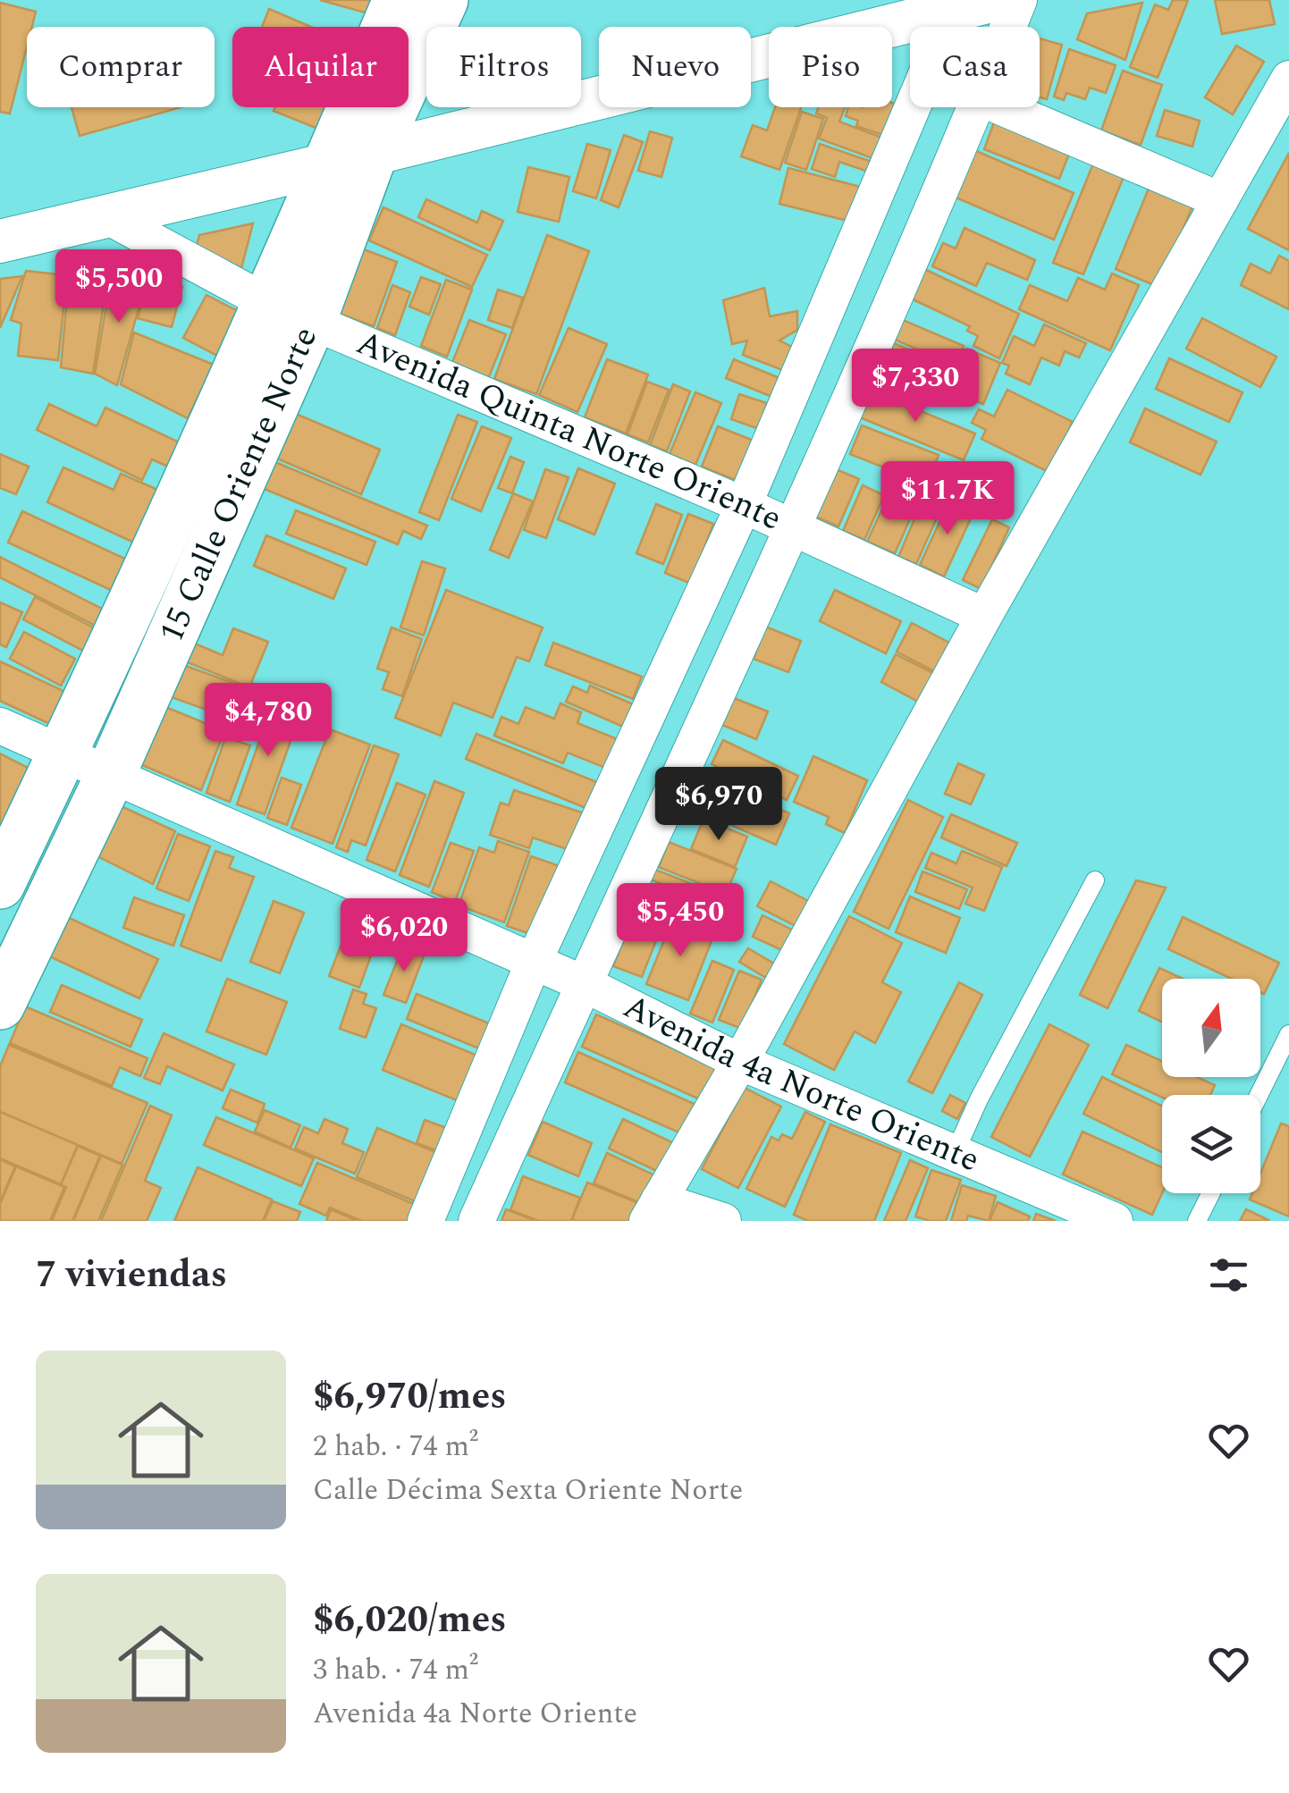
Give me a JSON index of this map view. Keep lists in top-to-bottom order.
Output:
{
  "streets": {
    "main road": ["15 Calle Oriente Norte"],
    "street": ["Avenida Quinta Norte Oriente", "Avenida 4a Norte Oriente"]
  },
  "crossings": [
    ["Avenida Quinta Norte Oriente", "15 Calle Oriente Norte"],
    ["15 Calle Oriente Norte", "Avenida 4a Norte Oriente"]
  ],
  "north": "top",
  "page": {
    "chip": [
      "Comprar",
      "Alquilar",
      "Filtros",
      "Nuevo",
      "Piso",
      "Casa"
    ],
    "price": [
      "$5,500",
      "$7,330",
      "$11.7K",
      "$4,780",
      "$6,970",
      "$5,450",
      "$6,020"
    ],
    "heading": "7 viviendas",
    "list": [
      {
        "name": "$6,970/mes",
        "note": "2 hab. · 74 m² · Calle Décima Sexta Oriente Norte"
      },
      {
        "name": "$6,020/mes",
        "note": "3 hab. · 74 m² · Avenida 4a Norte Oriente"
      }
    ]
  }
}
